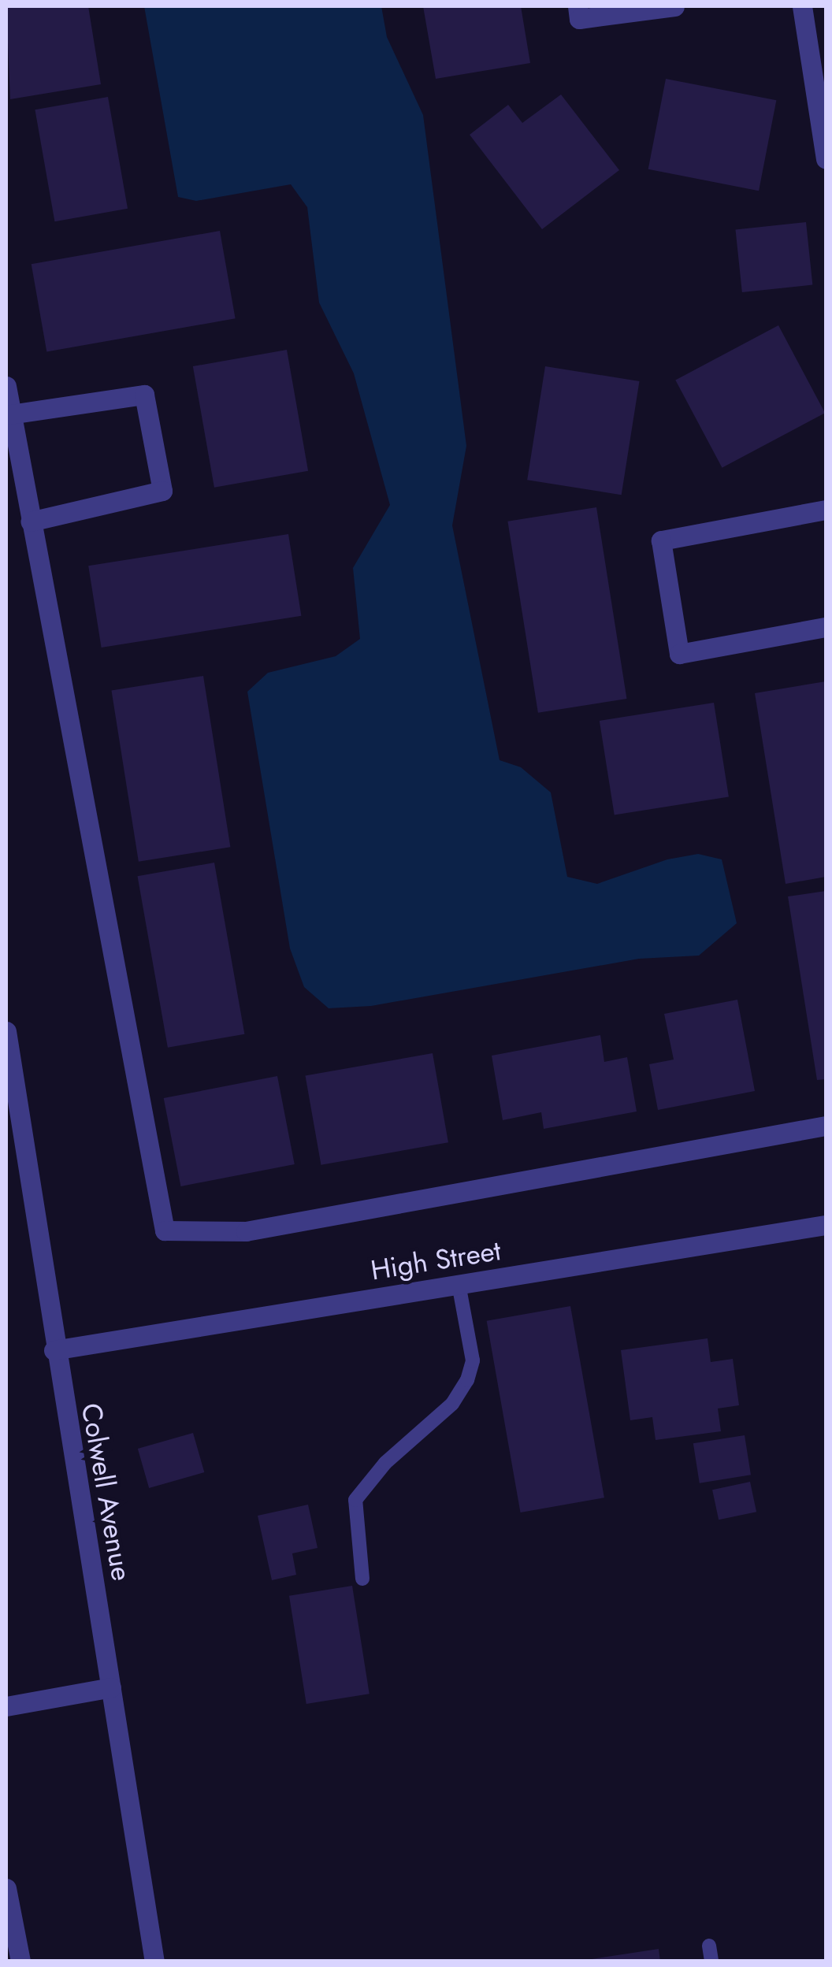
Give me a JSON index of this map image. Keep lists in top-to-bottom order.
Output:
{
  "streets": {
    "street": ["High Street", "Colwell Avenue"]
  },
  "crossings": [
    ["High Street", "Colwell Avenue"]
  ]
}
